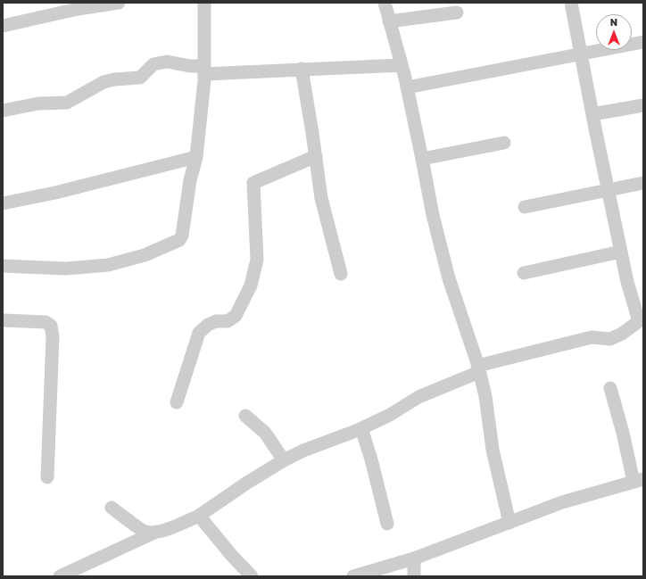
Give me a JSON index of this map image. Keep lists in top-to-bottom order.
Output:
{
  "north": "top"
}
